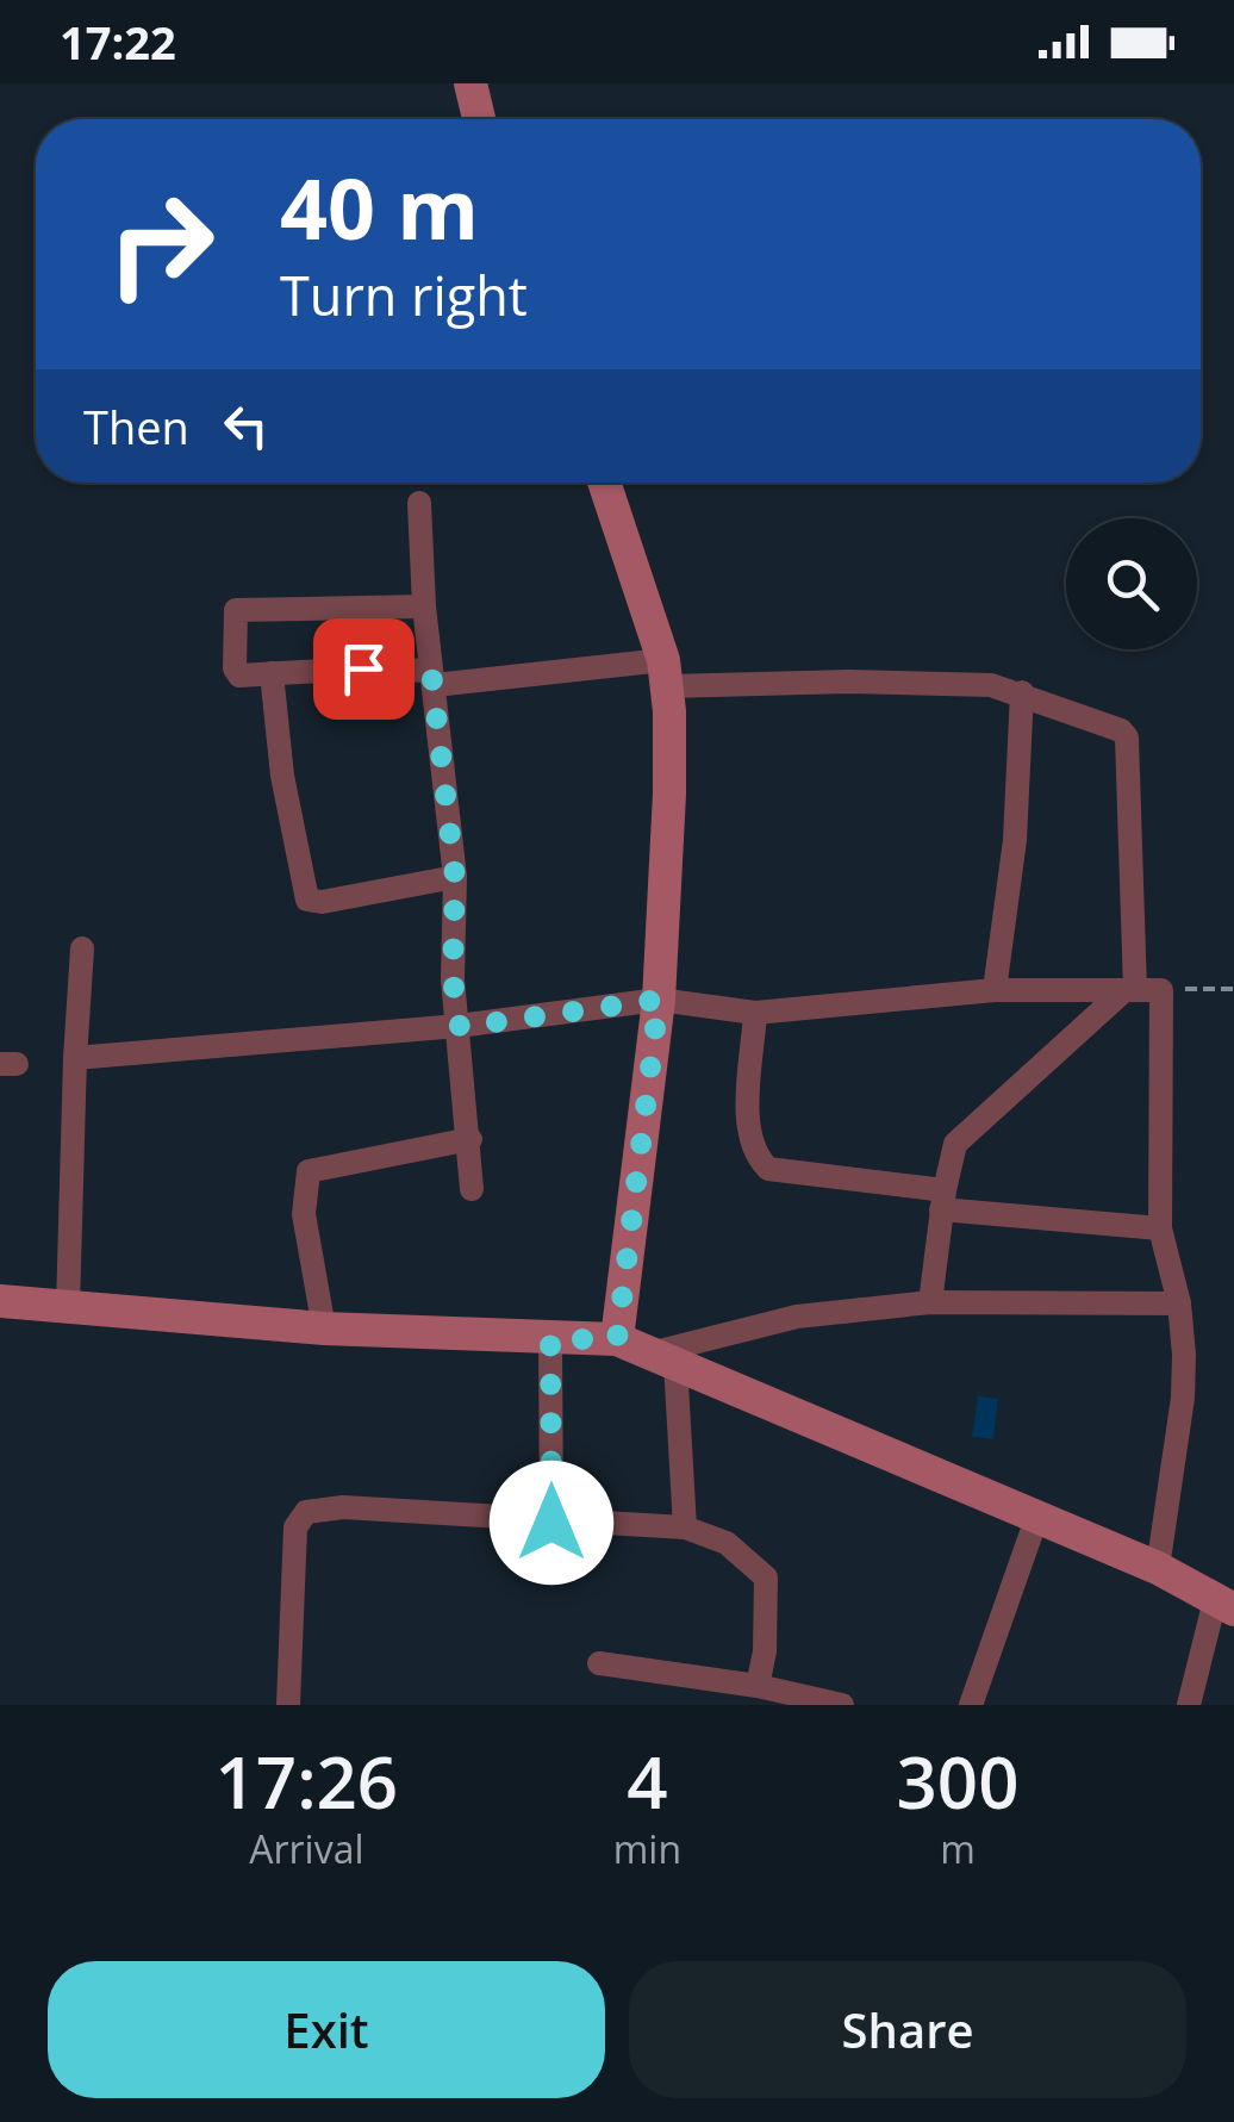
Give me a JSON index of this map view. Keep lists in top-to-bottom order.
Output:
{
  "page": {
    "status": "17:22",
    "turn": ["40 m", "Turn right"],
    "then": "Then",
    "eta": [
      "17:26",
      "Arrival",
      "4",
      "min",
      "300",
      "m"
    ],
    "buttons": ["Exit", "Share"]
  }
}
